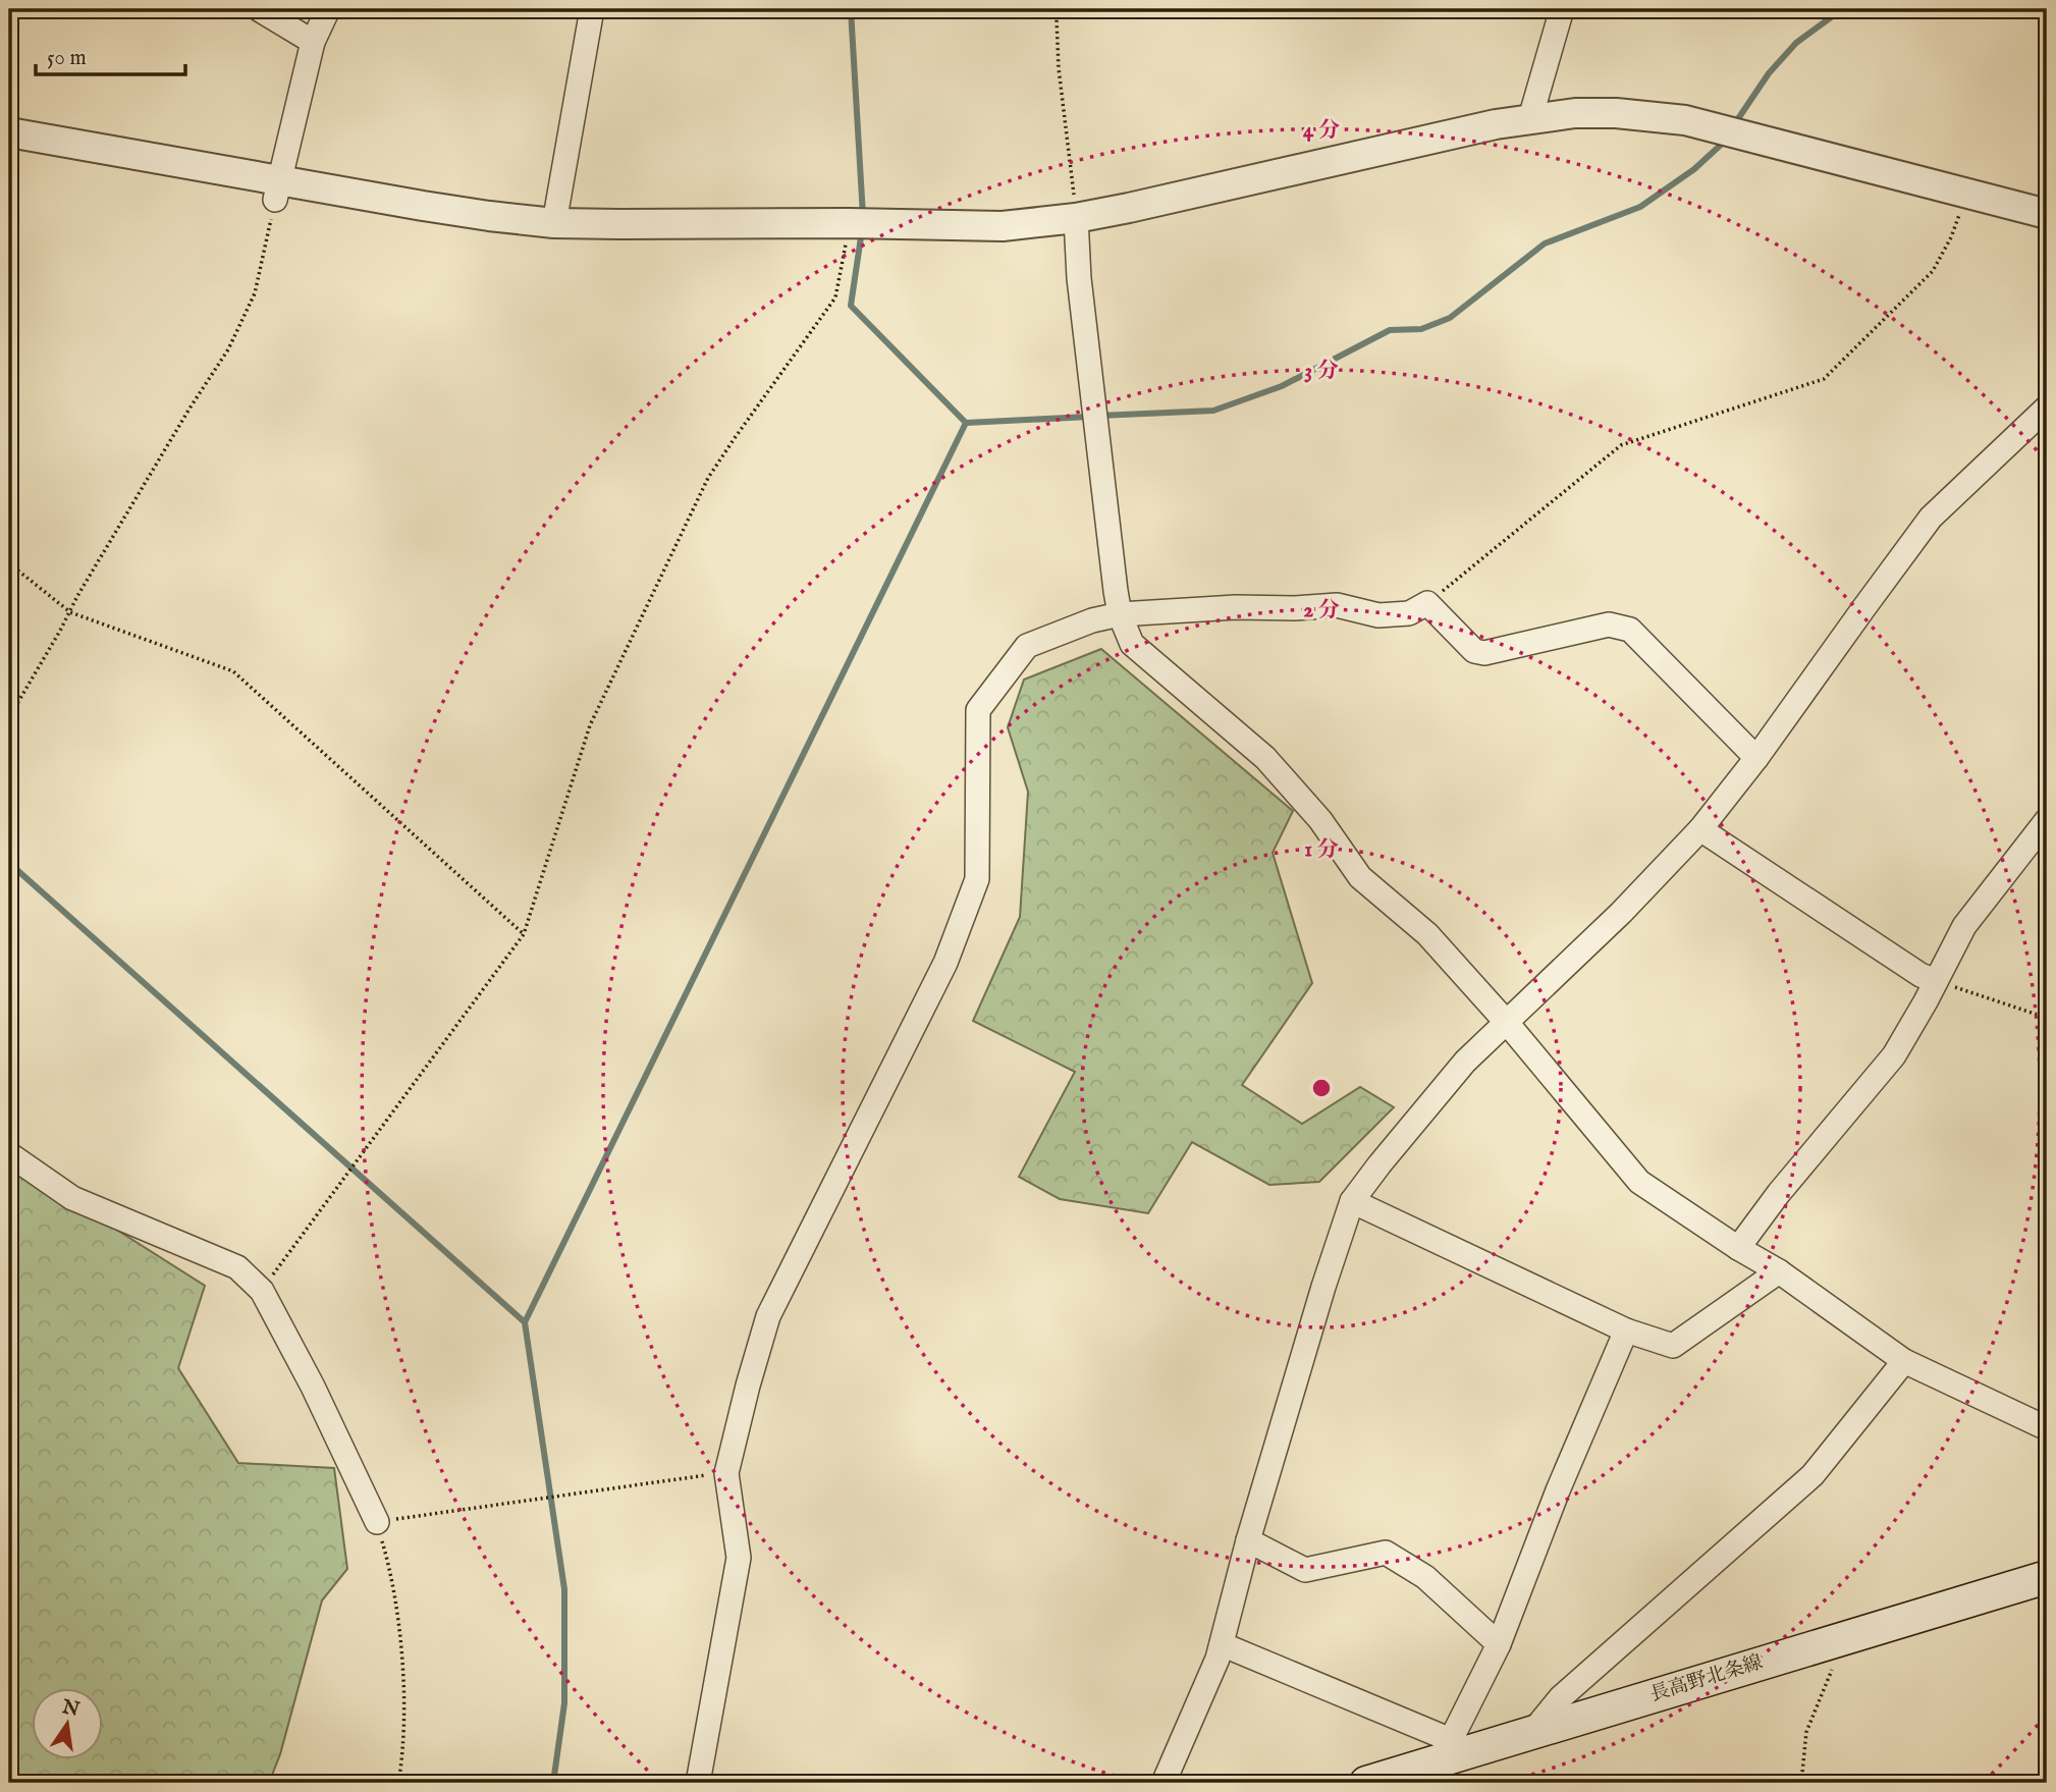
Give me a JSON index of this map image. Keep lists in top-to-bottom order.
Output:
{
  "streets": {
    "main road": ["長高野北条線"]
  },
  "scale_bar": "50 m",
  "north": "top",
  "rings": [
    "4 分",
    "3 分",
    "2 分",
    "1 分"
  ]
}
